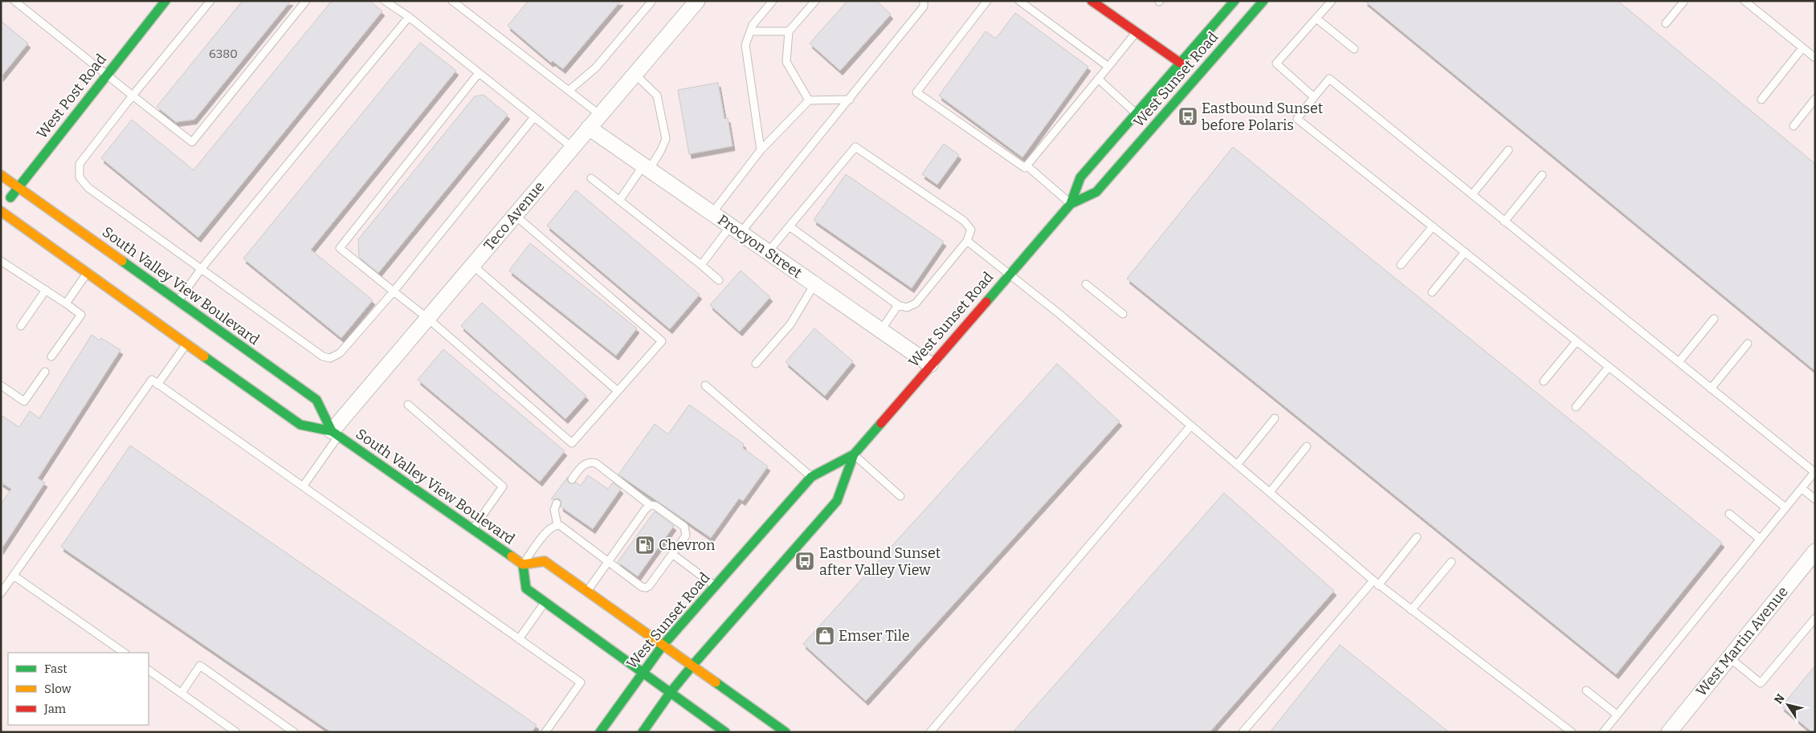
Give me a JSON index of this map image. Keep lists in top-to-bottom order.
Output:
{
  "streets": {
    "main road": ["West Sunset Road", "West Post Road", "South Valley View Boulevard"],
    "street": ["Teco Avenue", "Procyon Street", "West Martin Avenue"]
  },
  "crossings": [
    ["West Sunset Road", "Procyon Street"],
    ["West Post Road", "South Valley View Boulevard"],
    ["Teco Avenue", "Procyon Street"],
    ["Teco Avenue", "South Valley View Boulevard"]
  ],
  "places": {
    "bus stop": ["Eastbound Sunset before Polaris", "Eastbound Sunset after Valley View"],
    "fuel station": ["Chevron"],
    "shop": ["Emser Tile"]
  },
  "house_numbers": ["6380"],
  "legend": ["Fast", "Slow", "Jam"],
  "north": "top left"
}
